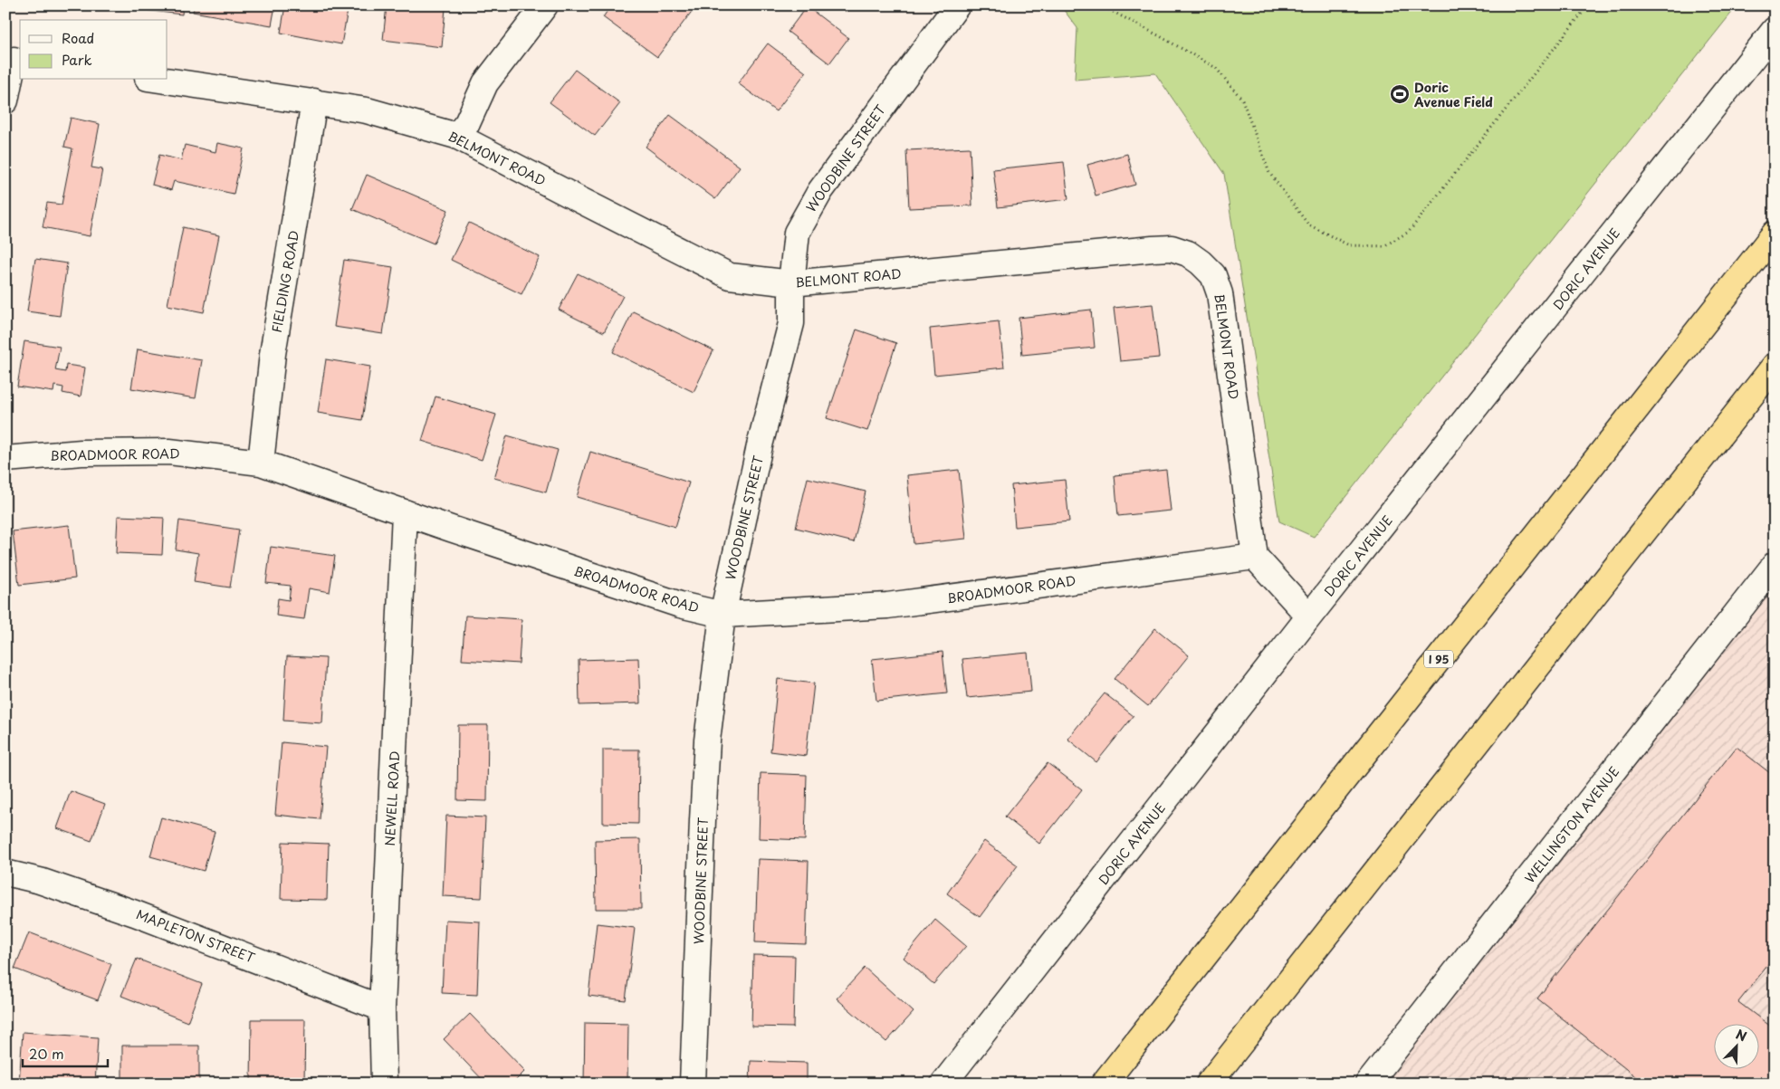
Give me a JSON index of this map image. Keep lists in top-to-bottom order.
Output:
{
  "streets": {
    "highway": ["I 95"],
    "street": [
      "BELMONT ROAD",
      "WOODBINE STREET",
      "DORIC AVENUE",
      "FIELDING ROAD",
      "BROADMOOR ROAD",
      "NEWELL ROAD",
      "WELLINGTON AVENUE",
      "MAPLETON STREET"
    ]
  },
  "crossings": [
    ["BELMONT ROAD", "WOODBINE STREET"],
    ["BELMONT ROAD", "FIELDING ROAD"],
    ["BELMONT ROAD", "BROADMOOR ROAD"],
    ["WOODBINE STREET", "BROADMOOR ROAD"],
    ["FIELDING ROAD", "BROADMOOR ROAD"],
    ["BROADMOOR ROAD", "NEWELL ROAD"],
    ["NEWELL ROAD", "MAPLETON STREET"]
  ],
  "places": {
    "sports": ["Doric Avenue Field"]
  },
  "legend": ["Road", "Park"],
  "scale_bar": "20 m",
  "north": "top right"
}
